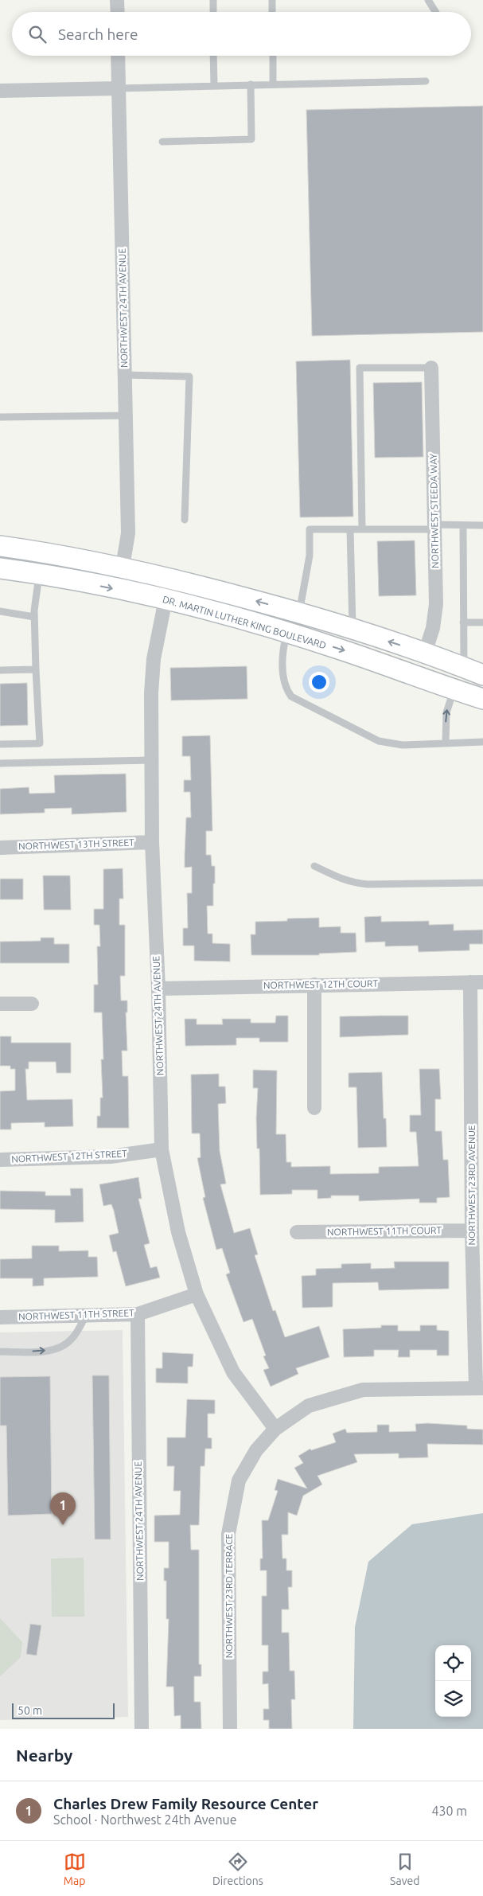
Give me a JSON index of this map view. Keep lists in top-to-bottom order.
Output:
{
  "streets": {
    "main road": ["DR. MARTIN LUTHER KING BOULEVARD"],
    "street": [
      "NORTHWEST 24TH AVENUE",
      "NORTHWEST STEEDA WAY",
      "NORTHWEST 13TH STREET",
      "NORTHWEST 12TH COURT",
      "NORTHWEST 12TH STREET",
      "NORTHWEST 23RD AVENUE",
      "NORTHWEST 11TH COURT",
      "NORTHWEST 11TH STREET",
      "NORTHWEST 23RD TERRACE"
    ]
  },
  "crossings": [
    ["NORTHWEST 24TH AVENUE", "DR. MARTIN LUTHER KING BOULEVARD"],
    ["NORTHWEST 24TH AVENUE", "NORTHWEST 13TH STREET"],
    ["NORTHWEST 24TH AVENUE", "NORTHWEST 12TH COURT"],
    ["NORTHWEST 24TH AVENUE", "NORTHWEST 12TH STREET"],
    ["NORTHWEST 24TH AVENUE", "NORTHWEST 11TH STREET"],
    ["NORTHWEST 24TH AVENUE", "NORTHWEST 23RD TERRACE"],
    ["NORTHWEST 12TH COURT", "NORTHWEST 23RD AVENUE"],
    ["NORTHWEST 23RD AVENUE", "NORTHWEST 11TH COURT"],
    ["NORTHWEST 23RD AVENUE", "NORTHWEST 23RD TERRACE"]
  ],
  "scale_bar": "50 m",
  "page": {
    "search": "Search here",
    "pins": "1",
    "scale": "50 m",
    "heading": "Nearby",
    "list": [
      {
        "mark": "1",
        "name": "Charles Drew Family Resource Center",
        "note": "School · Northwest 24th Avenue",
        "value": "430 m"
      }
    ],
    "nav": ["Map", "Directions", "Saved"]
  }
}
